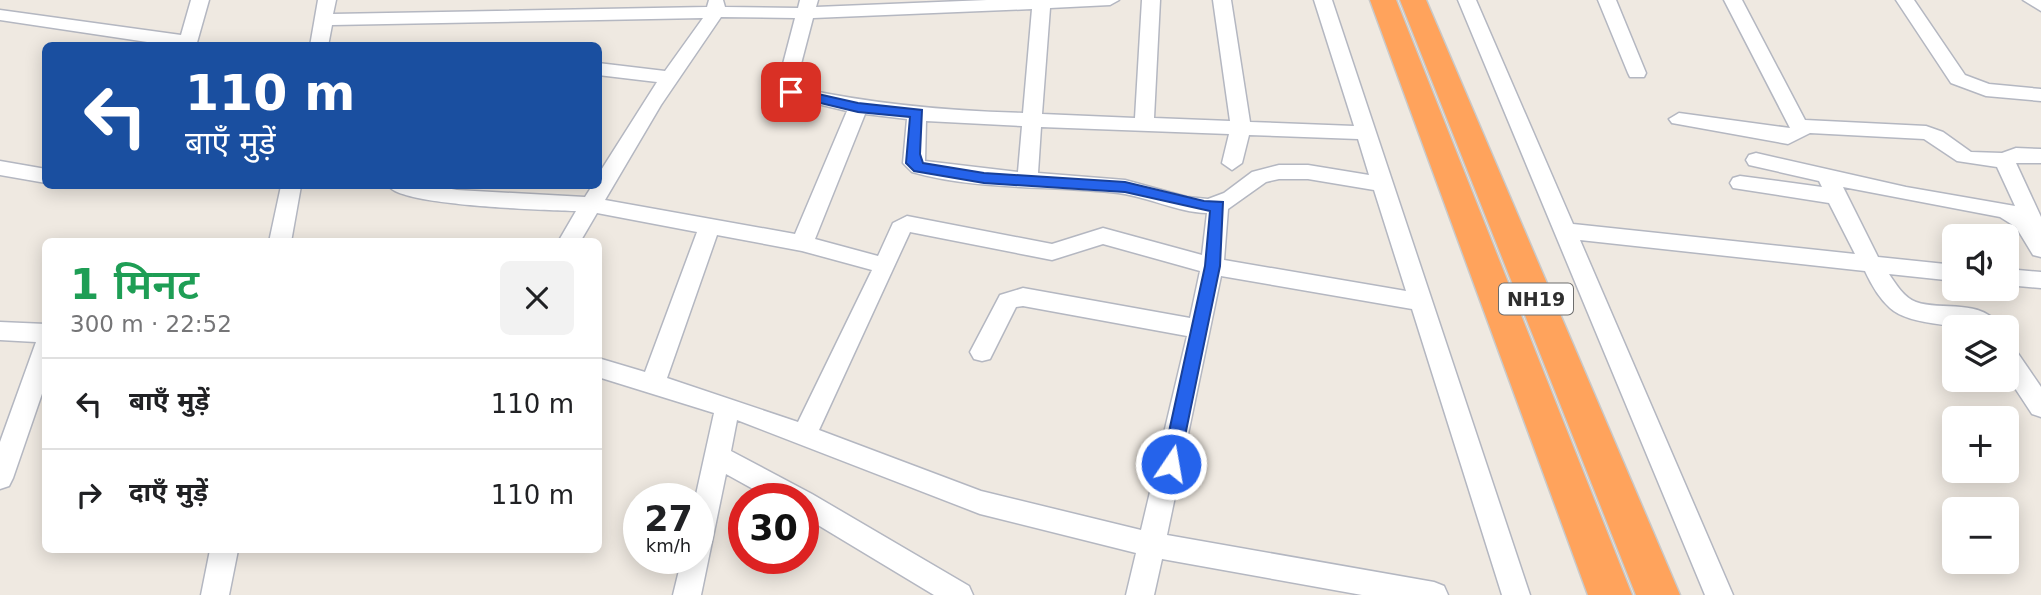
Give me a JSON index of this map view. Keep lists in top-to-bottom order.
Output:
{
  "streets": {
    "highway": ["NH19"]
  },
  "page": {
    "turn": ["110 m", "बाएँ मुड़ें"],
    "map_buttons": ["+", "−"],
    "heading": ["1 मिनट", "300 m · 22:52"],
    "list": [
      {
        "name": "बाएँ मुड़ें",
        "value": "110 m"
      },
      {
        "name": "दाएँ मुड़ें",
        "value": "110 m"
      }
    ],
    "speed": "27 km/h",
    "limit": "30"
  }
}
